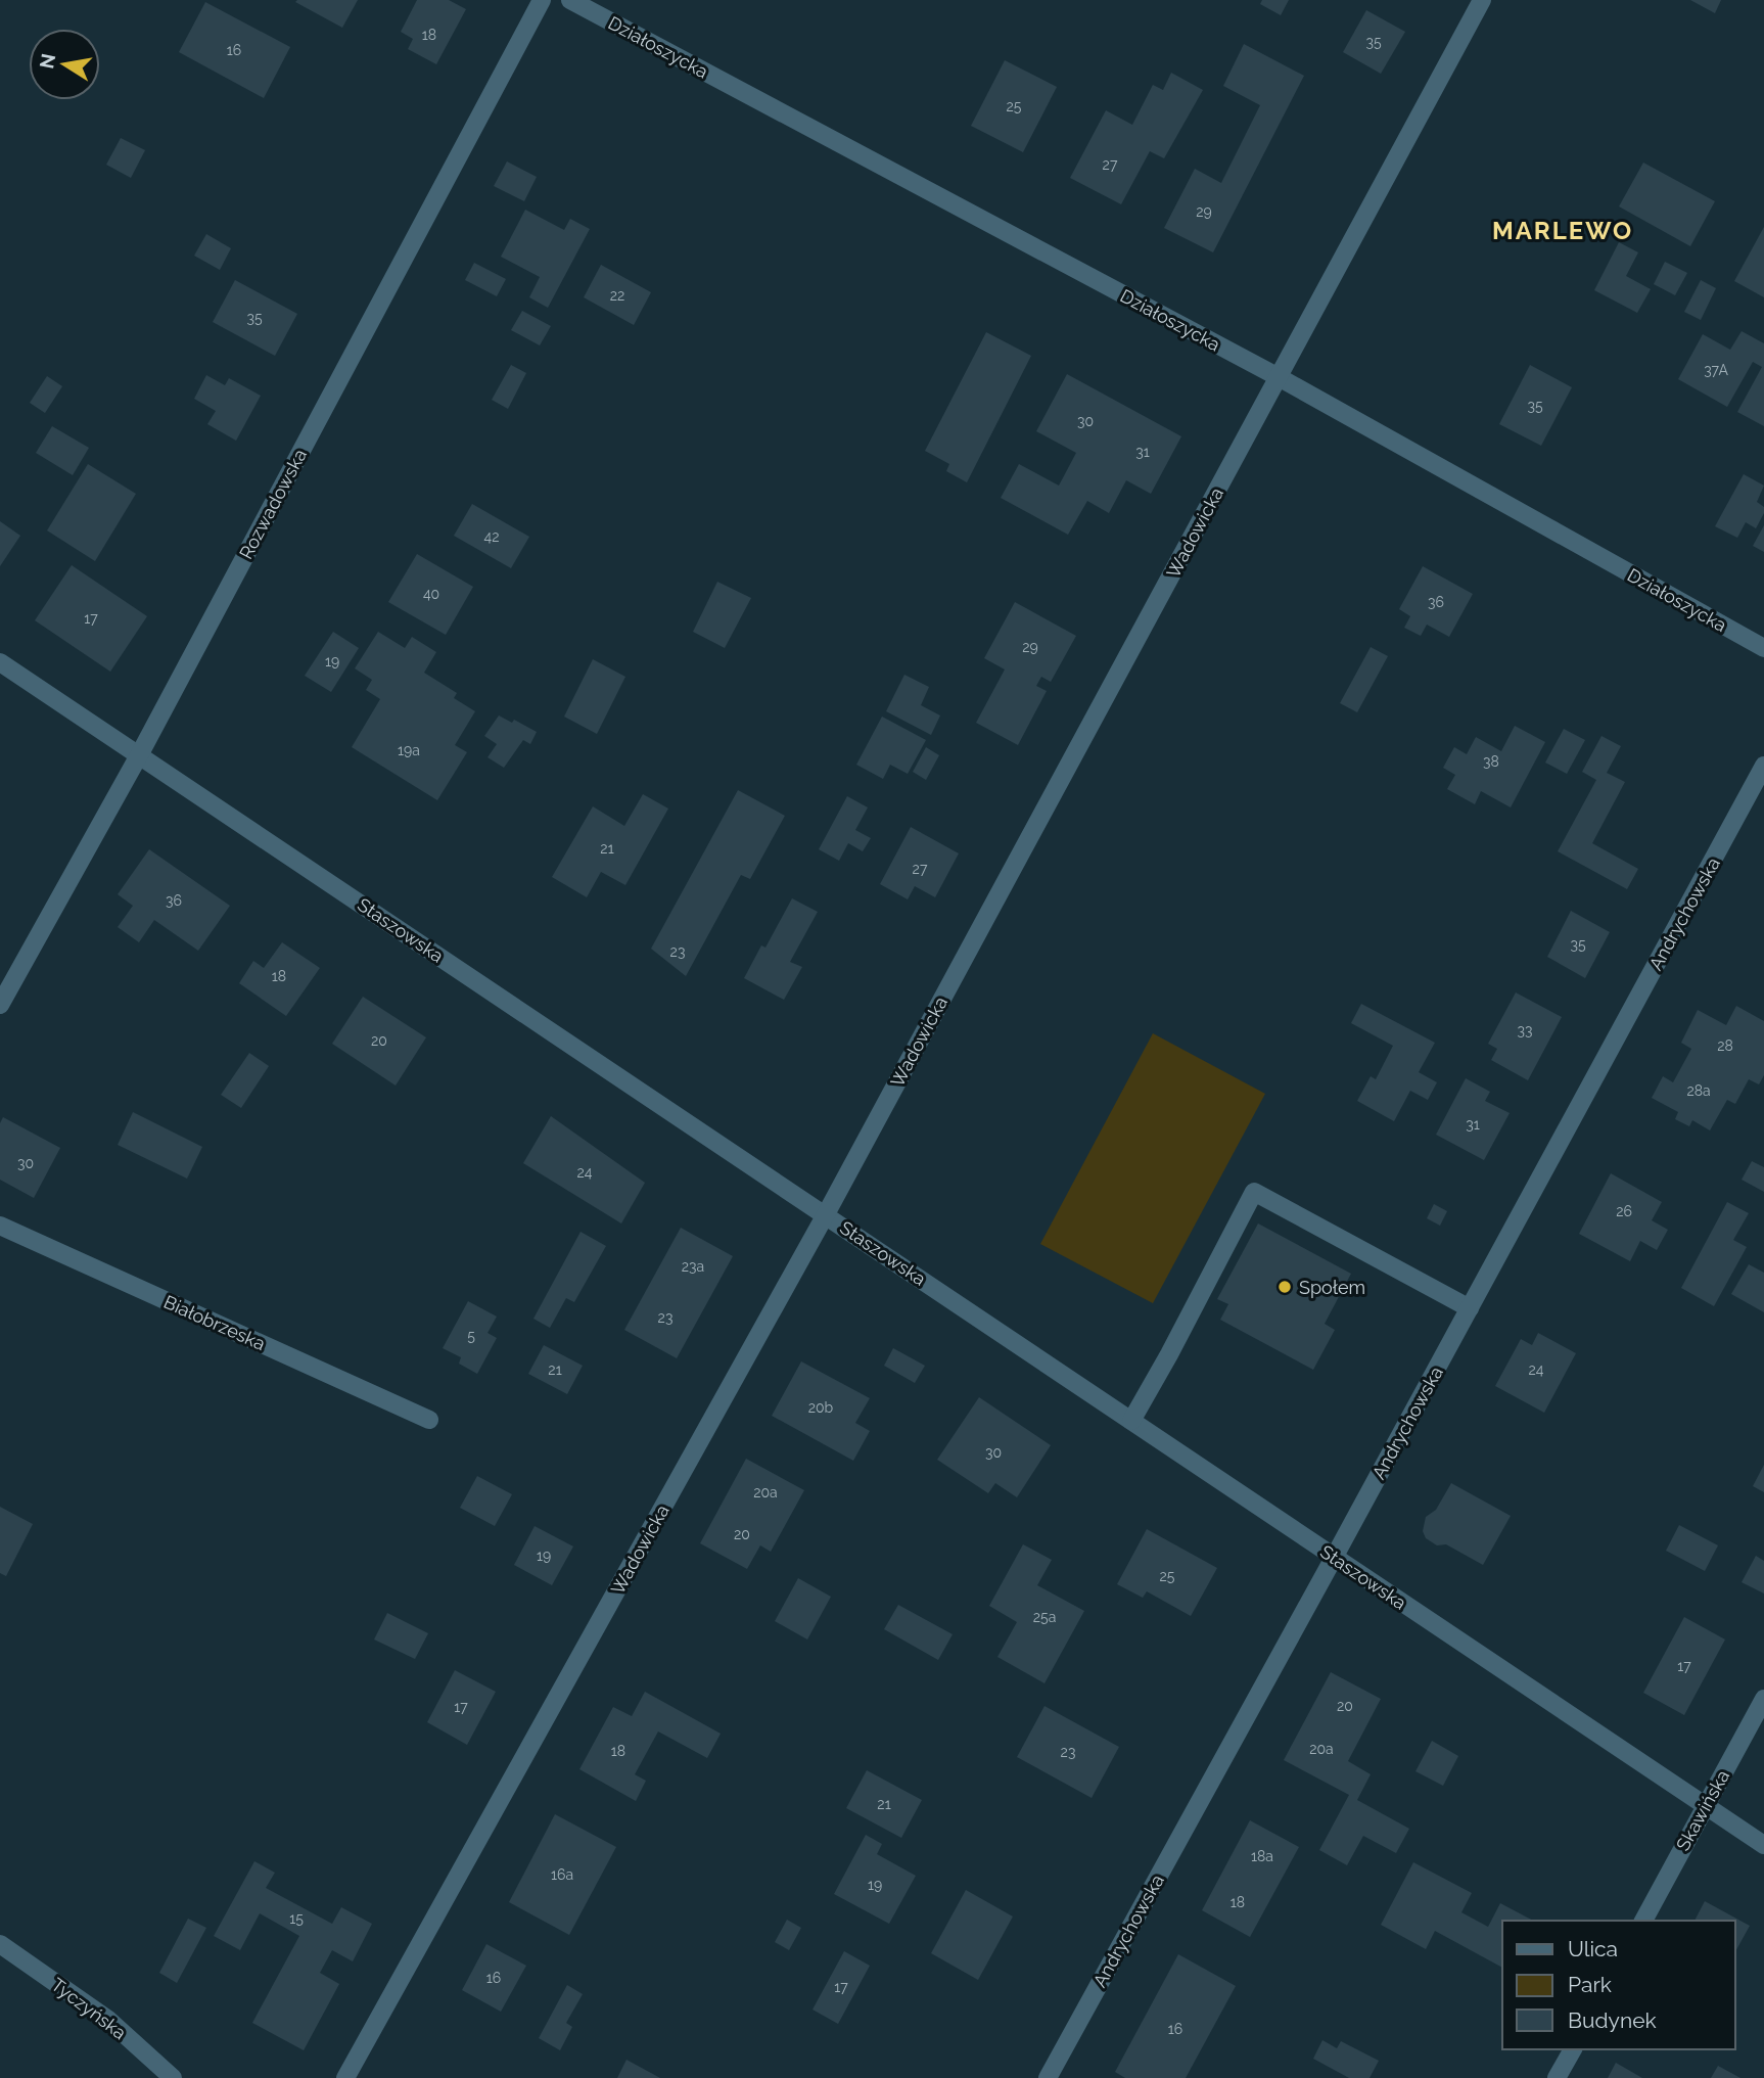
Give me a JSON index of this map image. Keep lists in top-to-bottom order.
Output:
{
  "streets": {
    "street": [
      "Działoszycka",
      "Rozwadowska",
      "Wadowicka",
      "Andrychowska",
      "Staszowska",
      "Białobrzeska",
      "Skawińska",
      "Tyczyńska"
    ]
  },
  "crossings": [
    ["Działoszycka", "Wadowicka"],
    ["Rozwadowska", "Staszowska"],
    ["Wadowicka", "Staszowska"],
    ["Andrychowska", "Staszowska"],
    ["Staszowska", "Skawińska"]
  ],
  "districts": ["MARLEWO"],
  "places": ["Społem"],
  "house_numbers": [
    "18",
    "35",
    "16",
    "25",
    "27",
    "29",
    "22",
    "35",
    "37A",
    "35",
    "30",
    "31",
    "42",
    "40",
    "36",
    "17",
    "29",
    "19",
    "19a",
    "38",
    "21",
    "27",
    "36",
    "35",
    "23",
    "18",
    "33",
    "20",
    "28",
    "28a",
    "31",
    "30",
    "24",
    "26",
    "23a",
    "23",
    "5",
    "21",
    "24",
    "20b",
    "30",
    "20a",
    "20",
    "19",
    "25",
    "25a",
    "17",
    "20",
    "17",
    "20a",
    "18",
    "23",
    "21",
    "18a",
    "16a",
    "19",
    "18",
    "15",
    "16",
    "17",
    "16"
  ],
  "legend": ["Ulica", "Park", "Budynek"],
  "north": "left"
}
